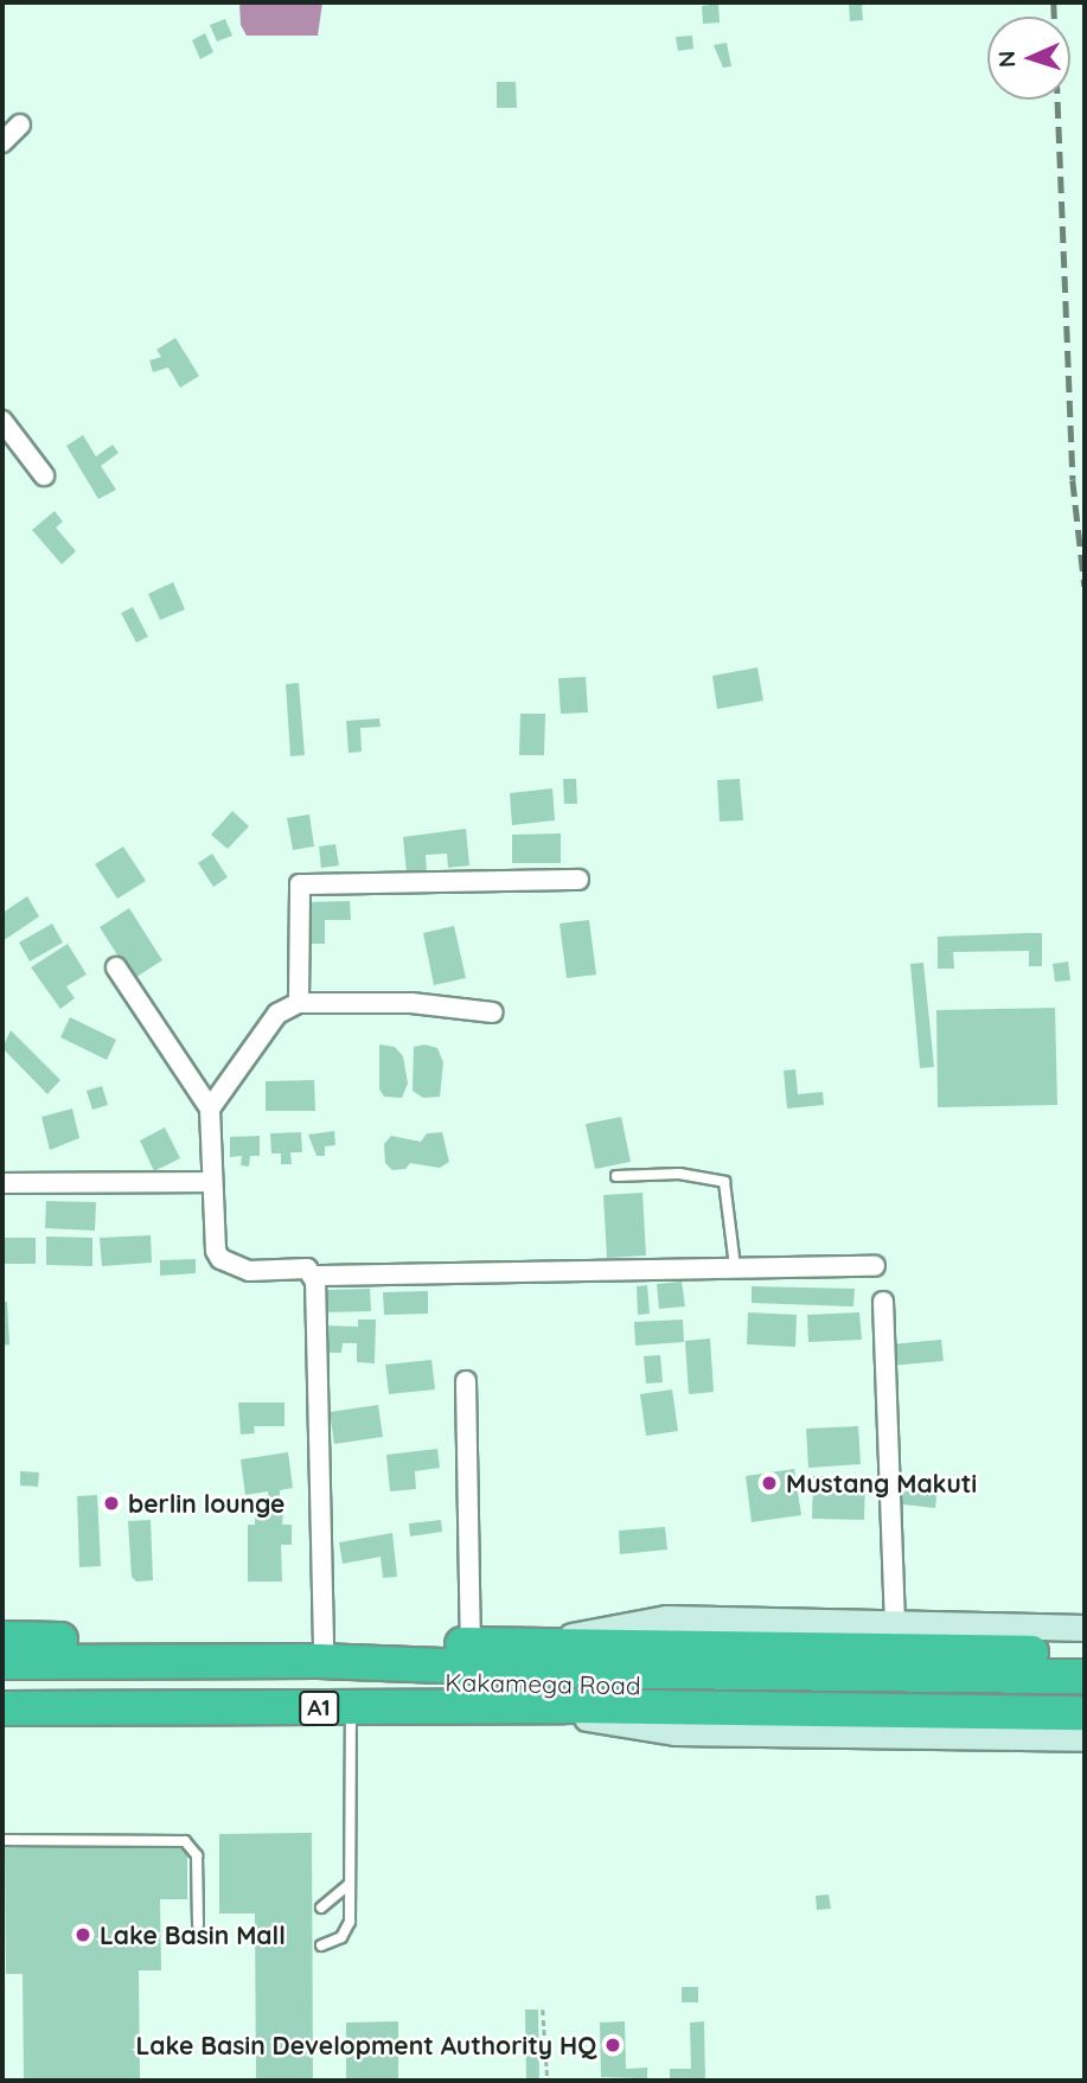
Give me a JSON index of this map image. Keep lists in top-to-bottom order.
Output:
{
  "streets": {
    "highway": ["Kakamega Road", "A1"]
  },
  "places": [
    "Mustang Makuti",
    "berlin lounge",
    "Lake Basin Mall",
    "Lake Basin Development Authority HQ"
  ],
  "north": "left"
}
